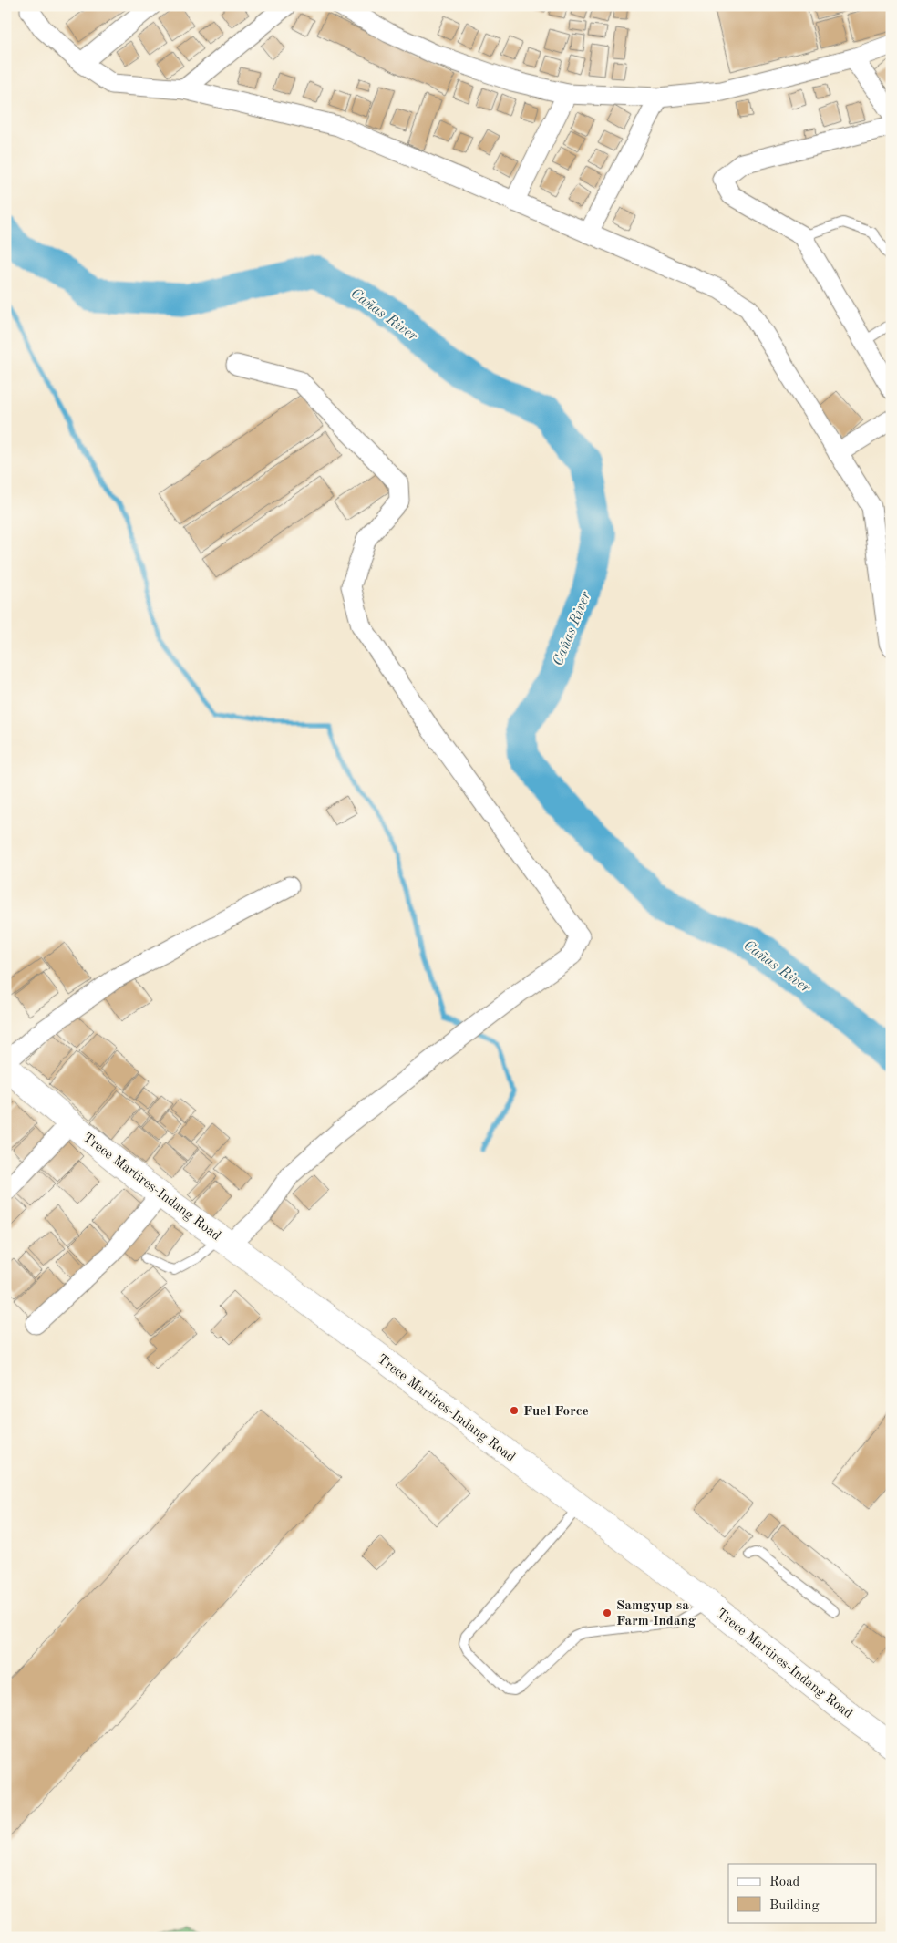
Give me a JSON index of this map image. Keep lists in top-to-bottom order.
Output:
{
  "streets": {
    "main road": ["Trece Martires-Indang Road"]
  },
  "water": ["Cañas River"],
  "places": ["Fuel Force", "Samgyup sa Farm Indang"],
  "legend": ["Road", "Building"]
}
